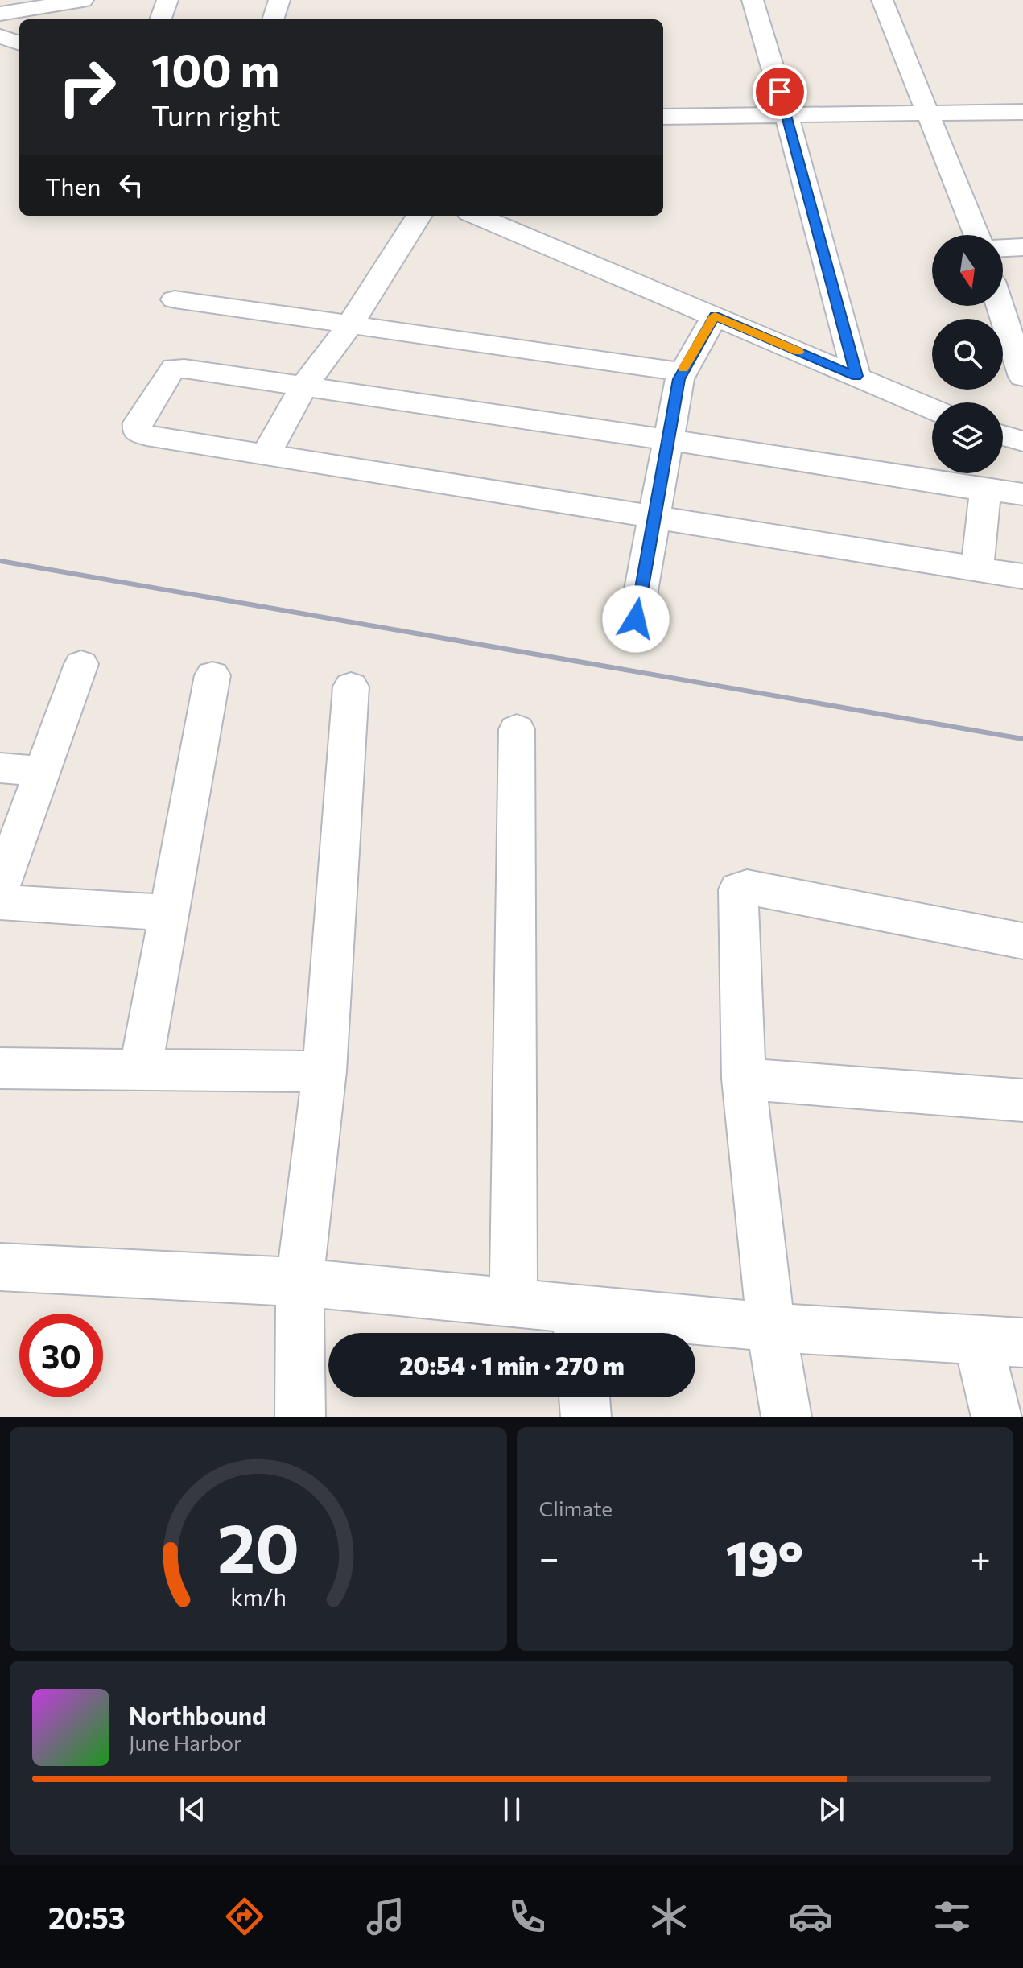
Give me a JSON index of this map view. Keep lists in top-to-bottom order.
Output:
{
  "north": "bottom",
  "page": {
    "turn": ["100 m", "Turn right"],
    "then": "Then",
    "limit": "30",
    "trip": "20:54 · 1 min · 270 m",
    "tile": "Climate",
    "heat": ["−", "19°", "+"],
    "song": ["Northbound", "June Harbor"],
    "tabs": "20:53",
    "gauge": ["20", "km/h"]
  }
}
